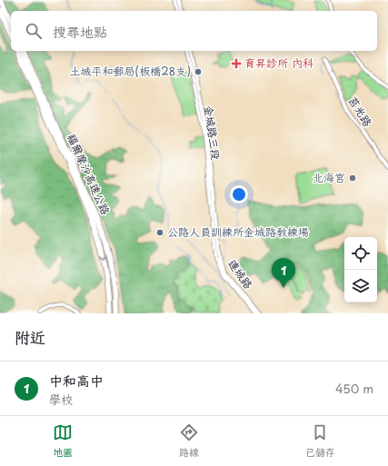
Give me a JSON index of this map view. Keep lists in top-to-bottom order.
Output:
{
  "streets": {
    "highway": ["福爾摩沙高速公路"],
    "main road": ["莒光路", "金城路三段", "連城路"]
  },
  "crossings": [
    ["金城路三段", "連城路"]
  ],
  "places": {
    "health": ["育昇診所 內科"],
    "other": ["土城平和郵局(板橋28支)", "北海宮", "公路人員訓練所金城路教練場"]
  },
  "page": {
    "search": "搜尋地點",
    "pins": "1",
    "heading": "附近",
    "list": [
      {
        "mark": "1",
        "name": "中和高中",
        "note": "學校",
        "value": "450 m"
      }
    ],
    "nav": ["地圖", "路線", "已儲存"]
  }
}
